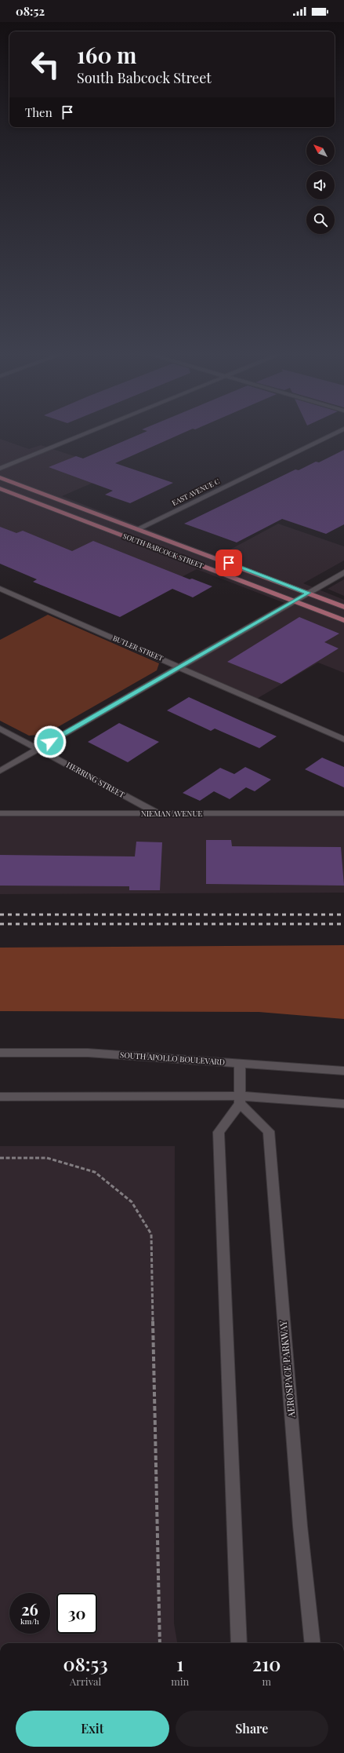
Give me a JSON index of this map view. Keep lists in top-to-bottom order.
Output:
{
  "streets": {
    "main road": ["SOUTH BABCOCK STREET"],
    "street": [
      "EAST AVENUE C",
      "BUTLER STREET",
      "HERRING STREET",
      "NIEMAN AVENUE",
      "SOUTH APOLLO BOULEVARD",
      "AEROSPACE PARKWAY"
    ]
  },
  "crossings": [
    ["EAST AVENUE C", "SOUTH BABCOCK STREET"],
    ["HERRING STREET", "NIEMAN AVENUE"]
  ],
  "north": "top left",
  "page": {
    "status": "08:52",
    "turn": ["160 m", "South Babcock Street"],
    "then": "Then",
    "speed": "26 km/h",
    "limit": "30",
    "eta": [
      "08:53",
      "Arrival",
      "1",
      "min",
      "210",
      "m"
    ],
    "buttons": ["Exit", "Share"]
  }
}
